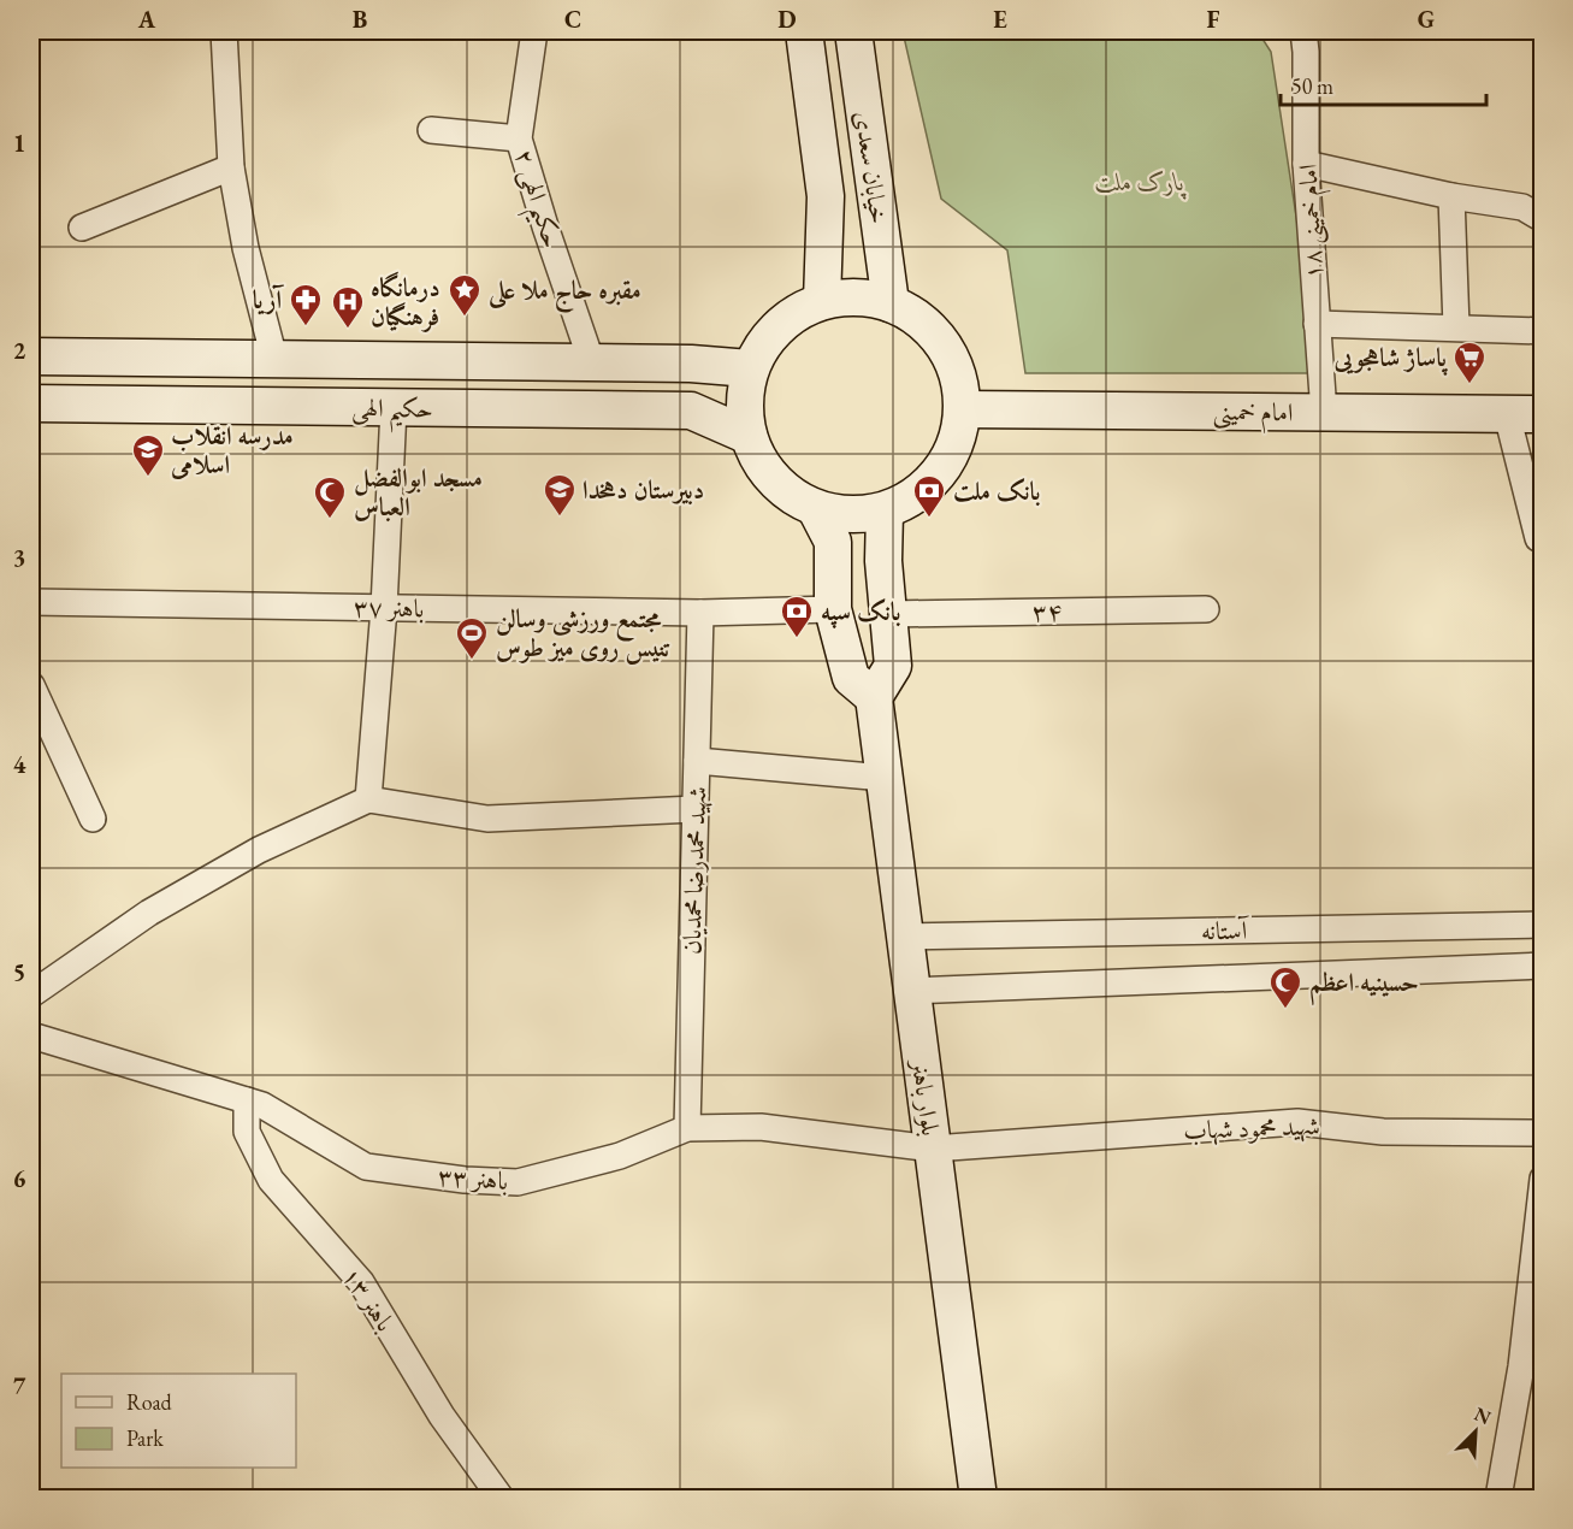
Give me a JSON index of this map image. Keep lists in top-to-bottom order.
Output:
{
  "streets": {
    "main road": [
      "خیابان سعدی",
      "حکیم الهی",
      "امام خمینی",
      "بلوار باهنر"
    ],
    "street": [
      "حکیم الهی ۲",
      "امام خمینی ۱۸",
      "باهنر ۳۷",
      "۳۴",
      "شهید محمدرضا محمدیان",
      "آستانه",
      "شهید محمود شهاب",
      "باهنر ۳۳",
      "باهنر ۱۳"
    ]
  },
  "crossings": [
    ["خیابان سعدی", "حکیم الهی"],
    ["خیابان سعدی", "امام خمینی"],
    ["حکیم الهی ۲", "حکیم الهی"],
    ["امام خمینی ۱۸", "امام خمینی"],
    ["حکیم الهی", "امام خمینی"],
    ["باهنر ۳۷", "شهید محمدرضا محمدیان"],
    ["شهید محمدرضا محمدیان", "باهنر ۳۳"],
    ["آستانه", "بلوار باهنر"],
    ["بلوار باهنر", "شهید محمود شهاب"],
    ["بلوار باهنر", "باهنر ۳۳"],
    ["شهید محمود شهاب", "باهنر ۳۳"],
    ["باهنر ۳۳", "باهنر ۱۳"]
  ],
  "parks": ["پارک ملت"],
  "places": {
    "place": ["مقبره حاج ملا علی"],
    "pharmacy": ["آریا"],
    "hospital": ["درمانگاه فرهنگیان"],
    "supermarket": ["پاساژ شاهجویی"],
    "school or university": ["مدرسه انقلاب اسلامی", "دبیرستان دهخدا"],
    "bank": ["بانک ملت", "بانک سپه"],
    "mosque": ["مسجد ابوالفضل العباس", "حسینیه اعظم"],
    "sports": ["مجتمع ورزشی وسالن تنیس روی میز طوس"]
  },
  "legend": ["Road", "Park"],
  "scale_bar": "50 m",
  "north": "top right",
  "grid": {
    "columns": [
      "A",
      "B",
      "C",
      "D",
      "E",
      "F",
      "G"
    ],
    "rows": [
      "1",
      "2",
      "3",
      "4",
      "5",
      "6",
      "7"
    ]
  }
}
